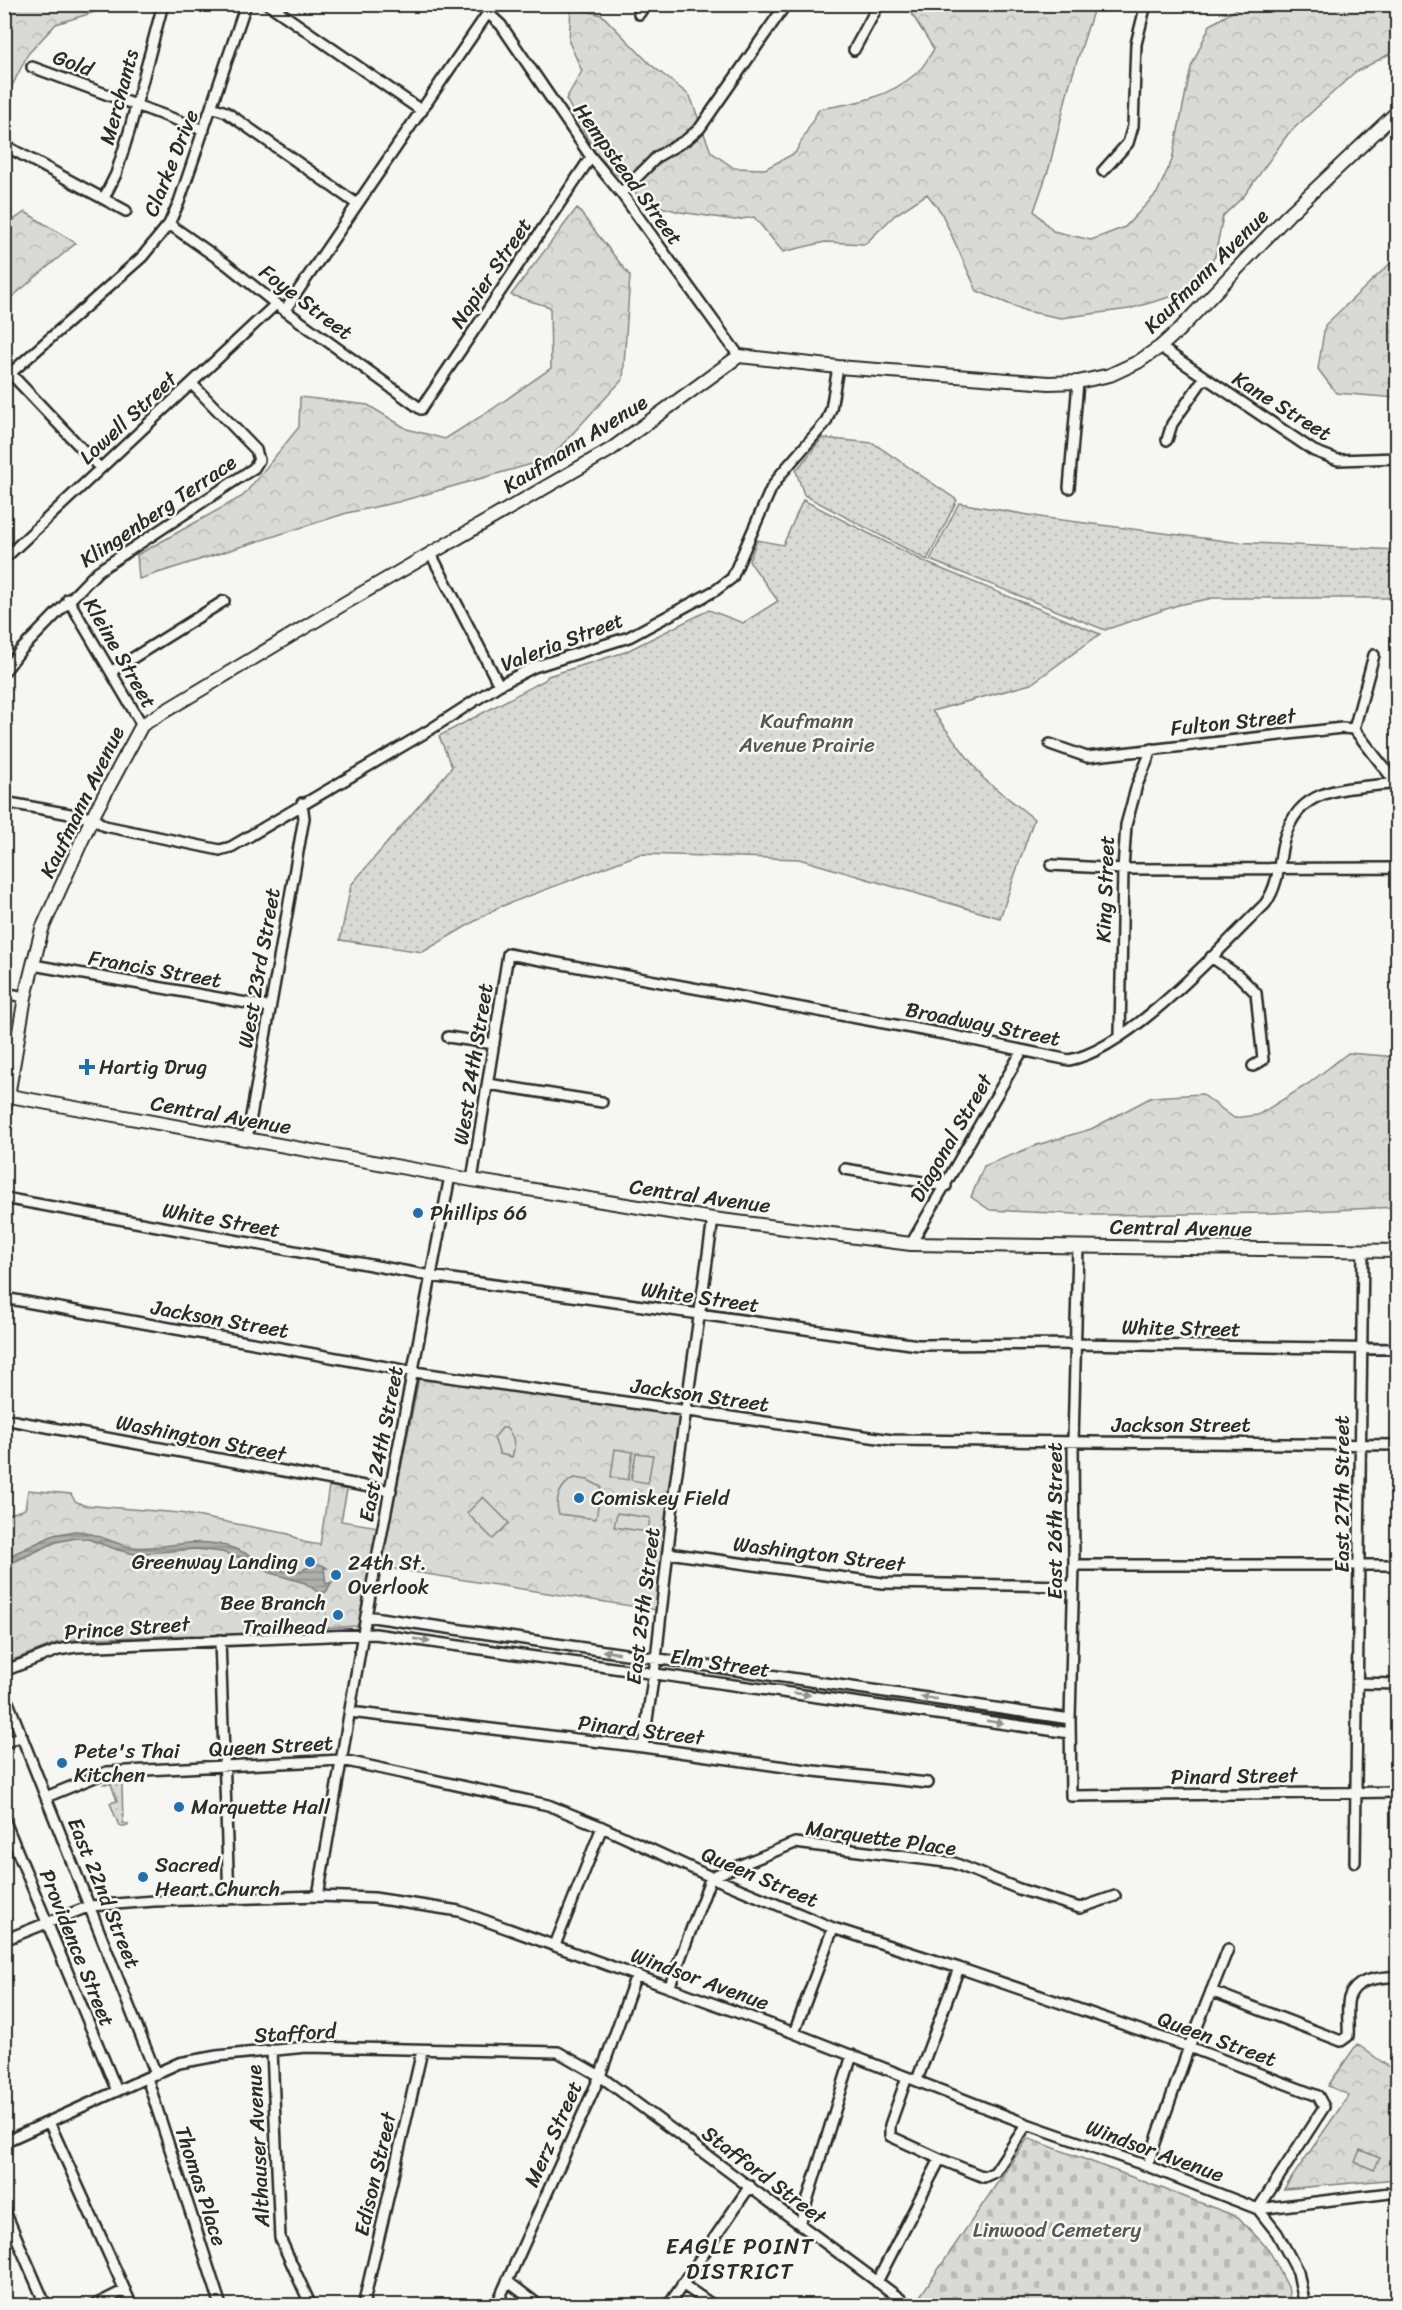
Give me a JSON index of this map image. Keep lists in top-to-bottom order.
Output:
{
  "streets": {
    "main road": ["Kaufmann Avenue", "Central Avenue"],
    "street": [
      "Gold",
      "Merchants",
      "Clarke Drive",
      "Hempstead Street",
      "Napier Street",
      "Foye Street",
      "Kane Street",
      "Lowell Street",
      "Klingenberg Terrace",
      "Valeria Street",
      "Kleine Street",
      "Fulton Street",
      "King Street",
      "West 23rd Street",
      "Francis Street",
      "Broadway Street",
      "West 24th Street",
      "Diagonal Street",
      "White Street",
      "Jackson Street",
      "Washington Street",
      "East 24th Street",
      "East 27th Street",
      "East 26th Street",
      "East 25th Street",
      "Prince Street",
      "Elm Street",
      "Pinard Street",
      "Queen Street",
      "Marquette Place",
      "East 22nd Street",
      "Providence Street",
      "Windsor Avenue",
      "Stafford",
      "Merz Street",
      "Althauser Avenue",
      "Edison Street",
      "Stafford Street",
      "Thomas Place"
    ]
  },
  "crossings": [
    ["Gold", "Merchants"],
    ["Gold", "Clarke Drive"],
    ["Clarke Drive", "Foye Street"],
    ["Hempstead Street", "Kaufmann Avenue"],
    ["Hempstead Street", "Napier Street"],
    ["Kaufmann Avenue", "Kane Street"],
    ["Kaufmann Avenue", "Valeria Street"],
    ["Kaufmann Avenue", "Kleine Street"],
    ["Kaufmann Avenue", "Francis Street"],
    ["Kaufmann Avenue", "Central Avenue"],
    ["Napier Street", "Foye Street"],
    ["Foye Street", "Lowell Street"],
    ["Lowell Street", "Klingenberg Terrace"],
    ["Klingenberg Terrace", "Kleine Street"],
    ["Valeria Street", "West 23rd Street"],
    ["Fulton Street", "King Street"],
    ["King Street", "Broadway Street"],
    ["West 23rd Street", "Francis Street"],
    ["West 23rd Street", "Central Avenue"],
    ["Broadway Street", "West 24th Street"],
    ["Broadway Street", "Diagonal Street"],
    ["West 24th Street", "Central Avenue"],
    ["Central Avenue", "Diagonal Street"],
    ["Central Avenue", "East 24th Street"],
    ["Central Avenue", "East 27th Street"],
    ["Central Avenue", "East 26th Street"],
    ["Central Avenue", "East 25th Street"],
    ["White Street", "East 24th Street"],
    ["White Street", "East 27th Street"],
    ["White Street", "East 26th Street"],
    ["White Street", "East 25th Street"],
    ["Jackson Street", "East 24th Street"],
    ["Jackson Street", "East 27th Street"],
    ["Jackson Street", "East 26th Street"],
    ["Jackson Street", "East 25th Street"],
    ["Washington Street", "East 24th Street"],
    ["Washington Street", "East 26th Street"],
    ["Washington Street", "East 25th Street"],
    ["East 24th Street", "Prince Street"],
    ["East 24th Street", "Elm Street"],
    ["East 24th Street", "Pinard Street"],
    ["East 24th Street", "Queen Street"],
    ["East 24th Street", "Windsor Avenue"],
    ["East 27th Street", "Pinard Street"],
    ["East 26th Street", "Elm Street"],
    ["East 26th Street", "Pinard Street"],
    ["East 25th Street", "Elm Street"],
    ["East 25th Street", "Pinard Street"],
    ["Prince Street", "Elm Street"],
    ["Queen Street", "Marquette Place"],
    ["Queen Street", "East 22nd Street"],
    ["Queen Street", "Windsor Avenue"],
    ["East 22nd Street", "Windsor Avenue"],
    ["East 22nd Street", "Stafford"],
    ["East 22nd Street", "Thomas Place"],
    ["Providence Street", "Windsor Avenue"],
    ["Providence Street", "Stafford"],
    ["Windsor Avenue", "Merz Street"],
    ["Stafford", "Merz Street"],
    ["Stafford", "Althauser Avenue"],
    ["Stafford", "Edison Street"],
    ["Stafford", "Stafford Street"],
    ["Stafford", "Thomas Place"],
    ["Merz Street", "Stafford Street"]
  ],
  "districts": ["EAGLE POINT DISTRICT"],
  "parks": ["Kaufmann Avenue Prairie", "Linwood Cemetery"],
  "places": {
    "health": ["Hartig Drug"],
    "other": [
      "Phillips 66",
      "Comiskey Field",
      "Greenway Landing",
      "24th St. Overlook",
      "Bee Branch Trailhead",
      "Pete's Thai Kitchen",
      "Marquette Hall",
      "Sacred Heart Church"
    ]
  }
}
